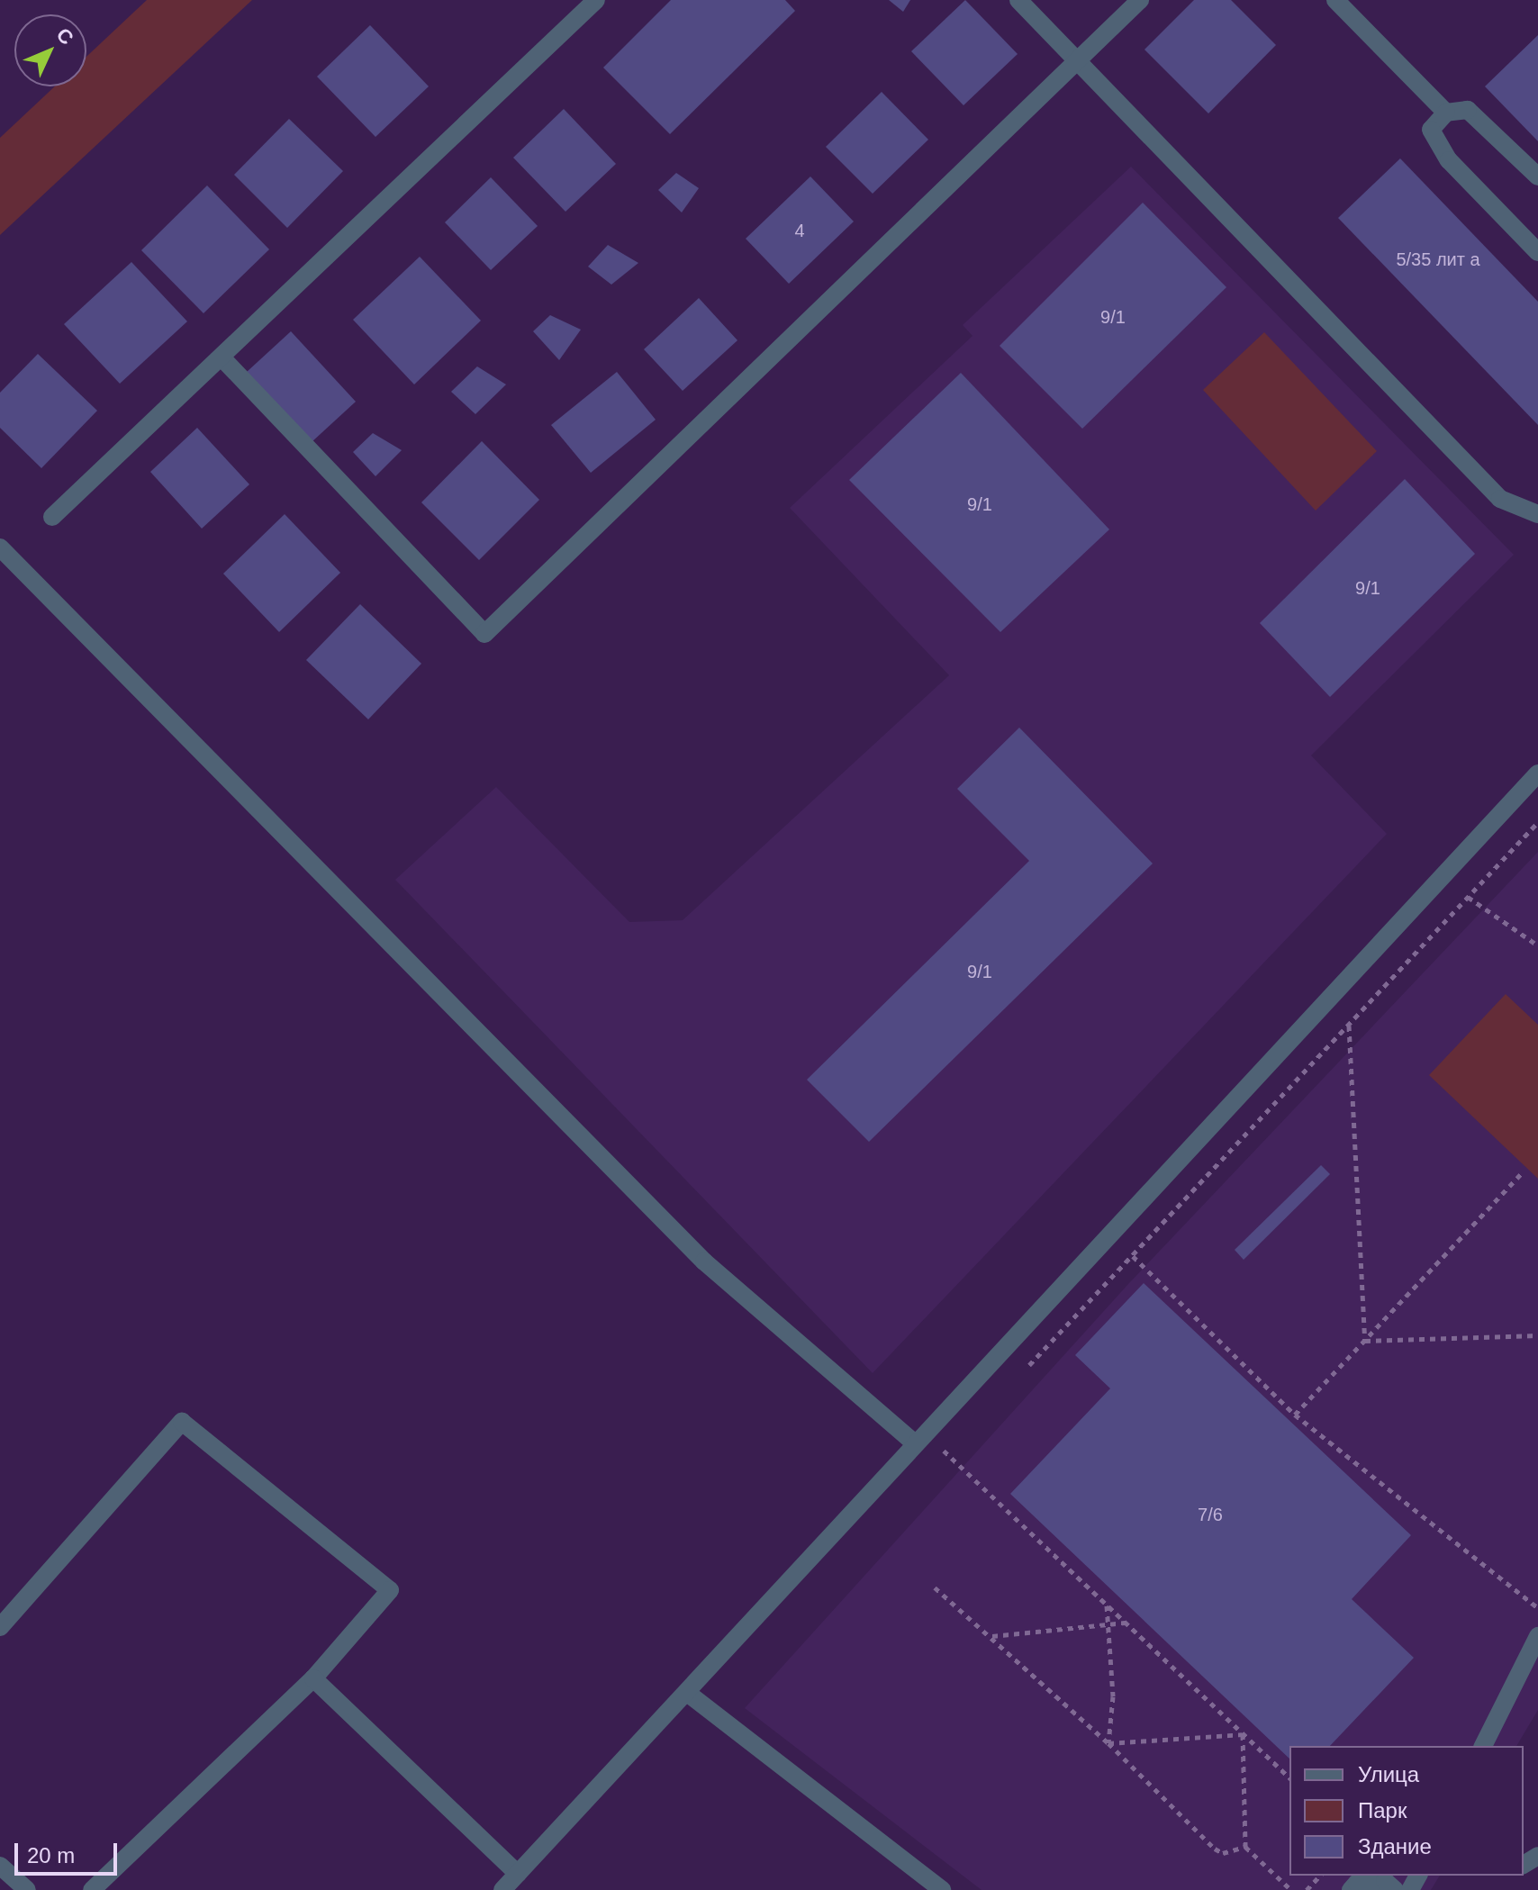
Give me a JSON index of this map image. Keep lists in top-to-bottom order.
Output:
{
  "house_numbers": [
    "4",
    "5/35 лит а",
    "9/1",
    "9/1",
    "9/1",
    "9/1",
    "7/6"
  ],
  "legend": ["Улица", "Парк", "Здание"],
  "scale_bar": "20 m",
  "north": "top right"
}
